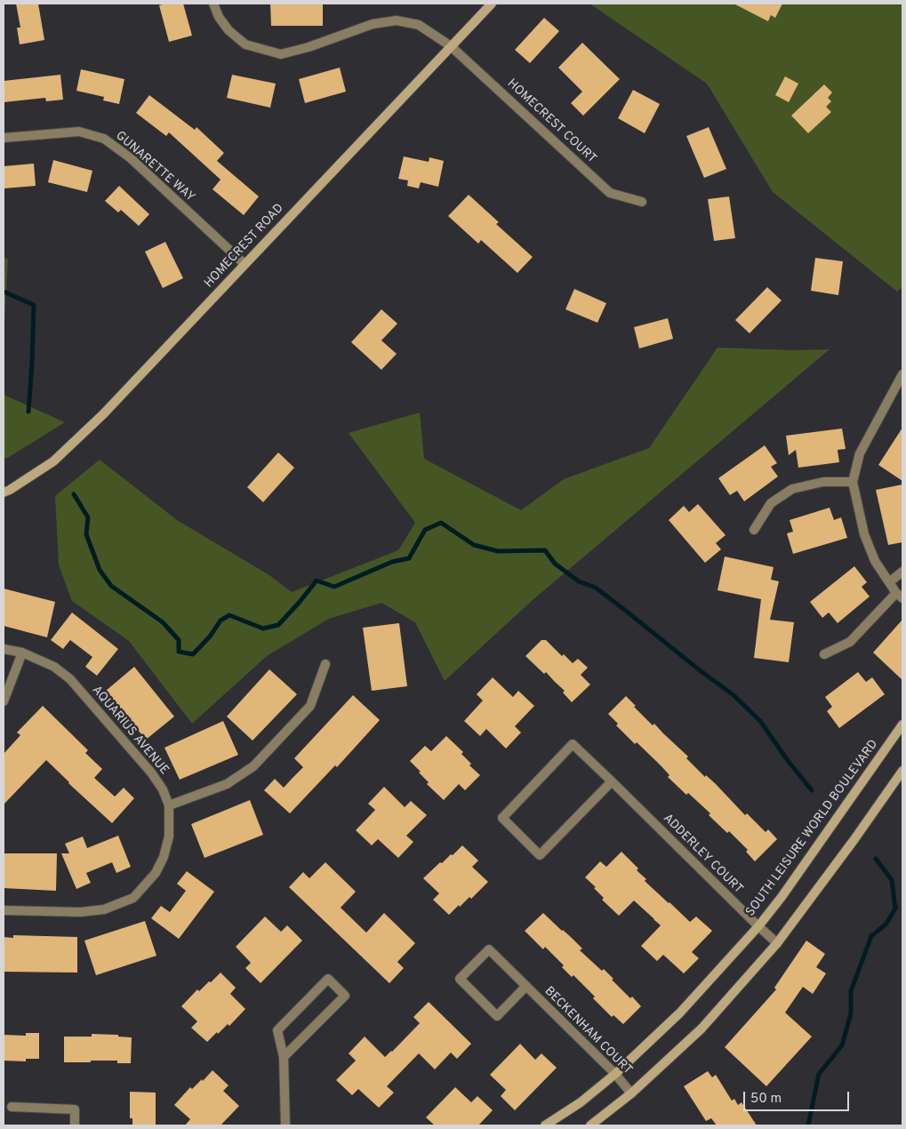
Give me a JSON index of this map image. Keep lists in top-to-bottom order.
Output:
{
  "streets": {
    "street": [
      "HOMECREST COURT",
      "GUNARETTE WAY",
      "HOMECREST ROAD",
      "AQUARIUS AVENUE",
      "SOUTH LEISURE WORLD BOULEVARD",
      "ADDERLEY COURT",
      "BECKENHAM COURT"
    ]
  },
  "crossings": [
    ["HOMECREST COURT", "HOMECREST ROAD"],
    ["GUNARETTE WAY", "HOMECREST ROAD"],
    ["SOUTH LEISURE WORLD BOULEVARD", "ADDERLEY COURT"],
    ["SOUTH LEISURE WORLD BOULEVARD", "BECKENHAM COURT"]
  ],
  "scale_bar": "50 m"
}
